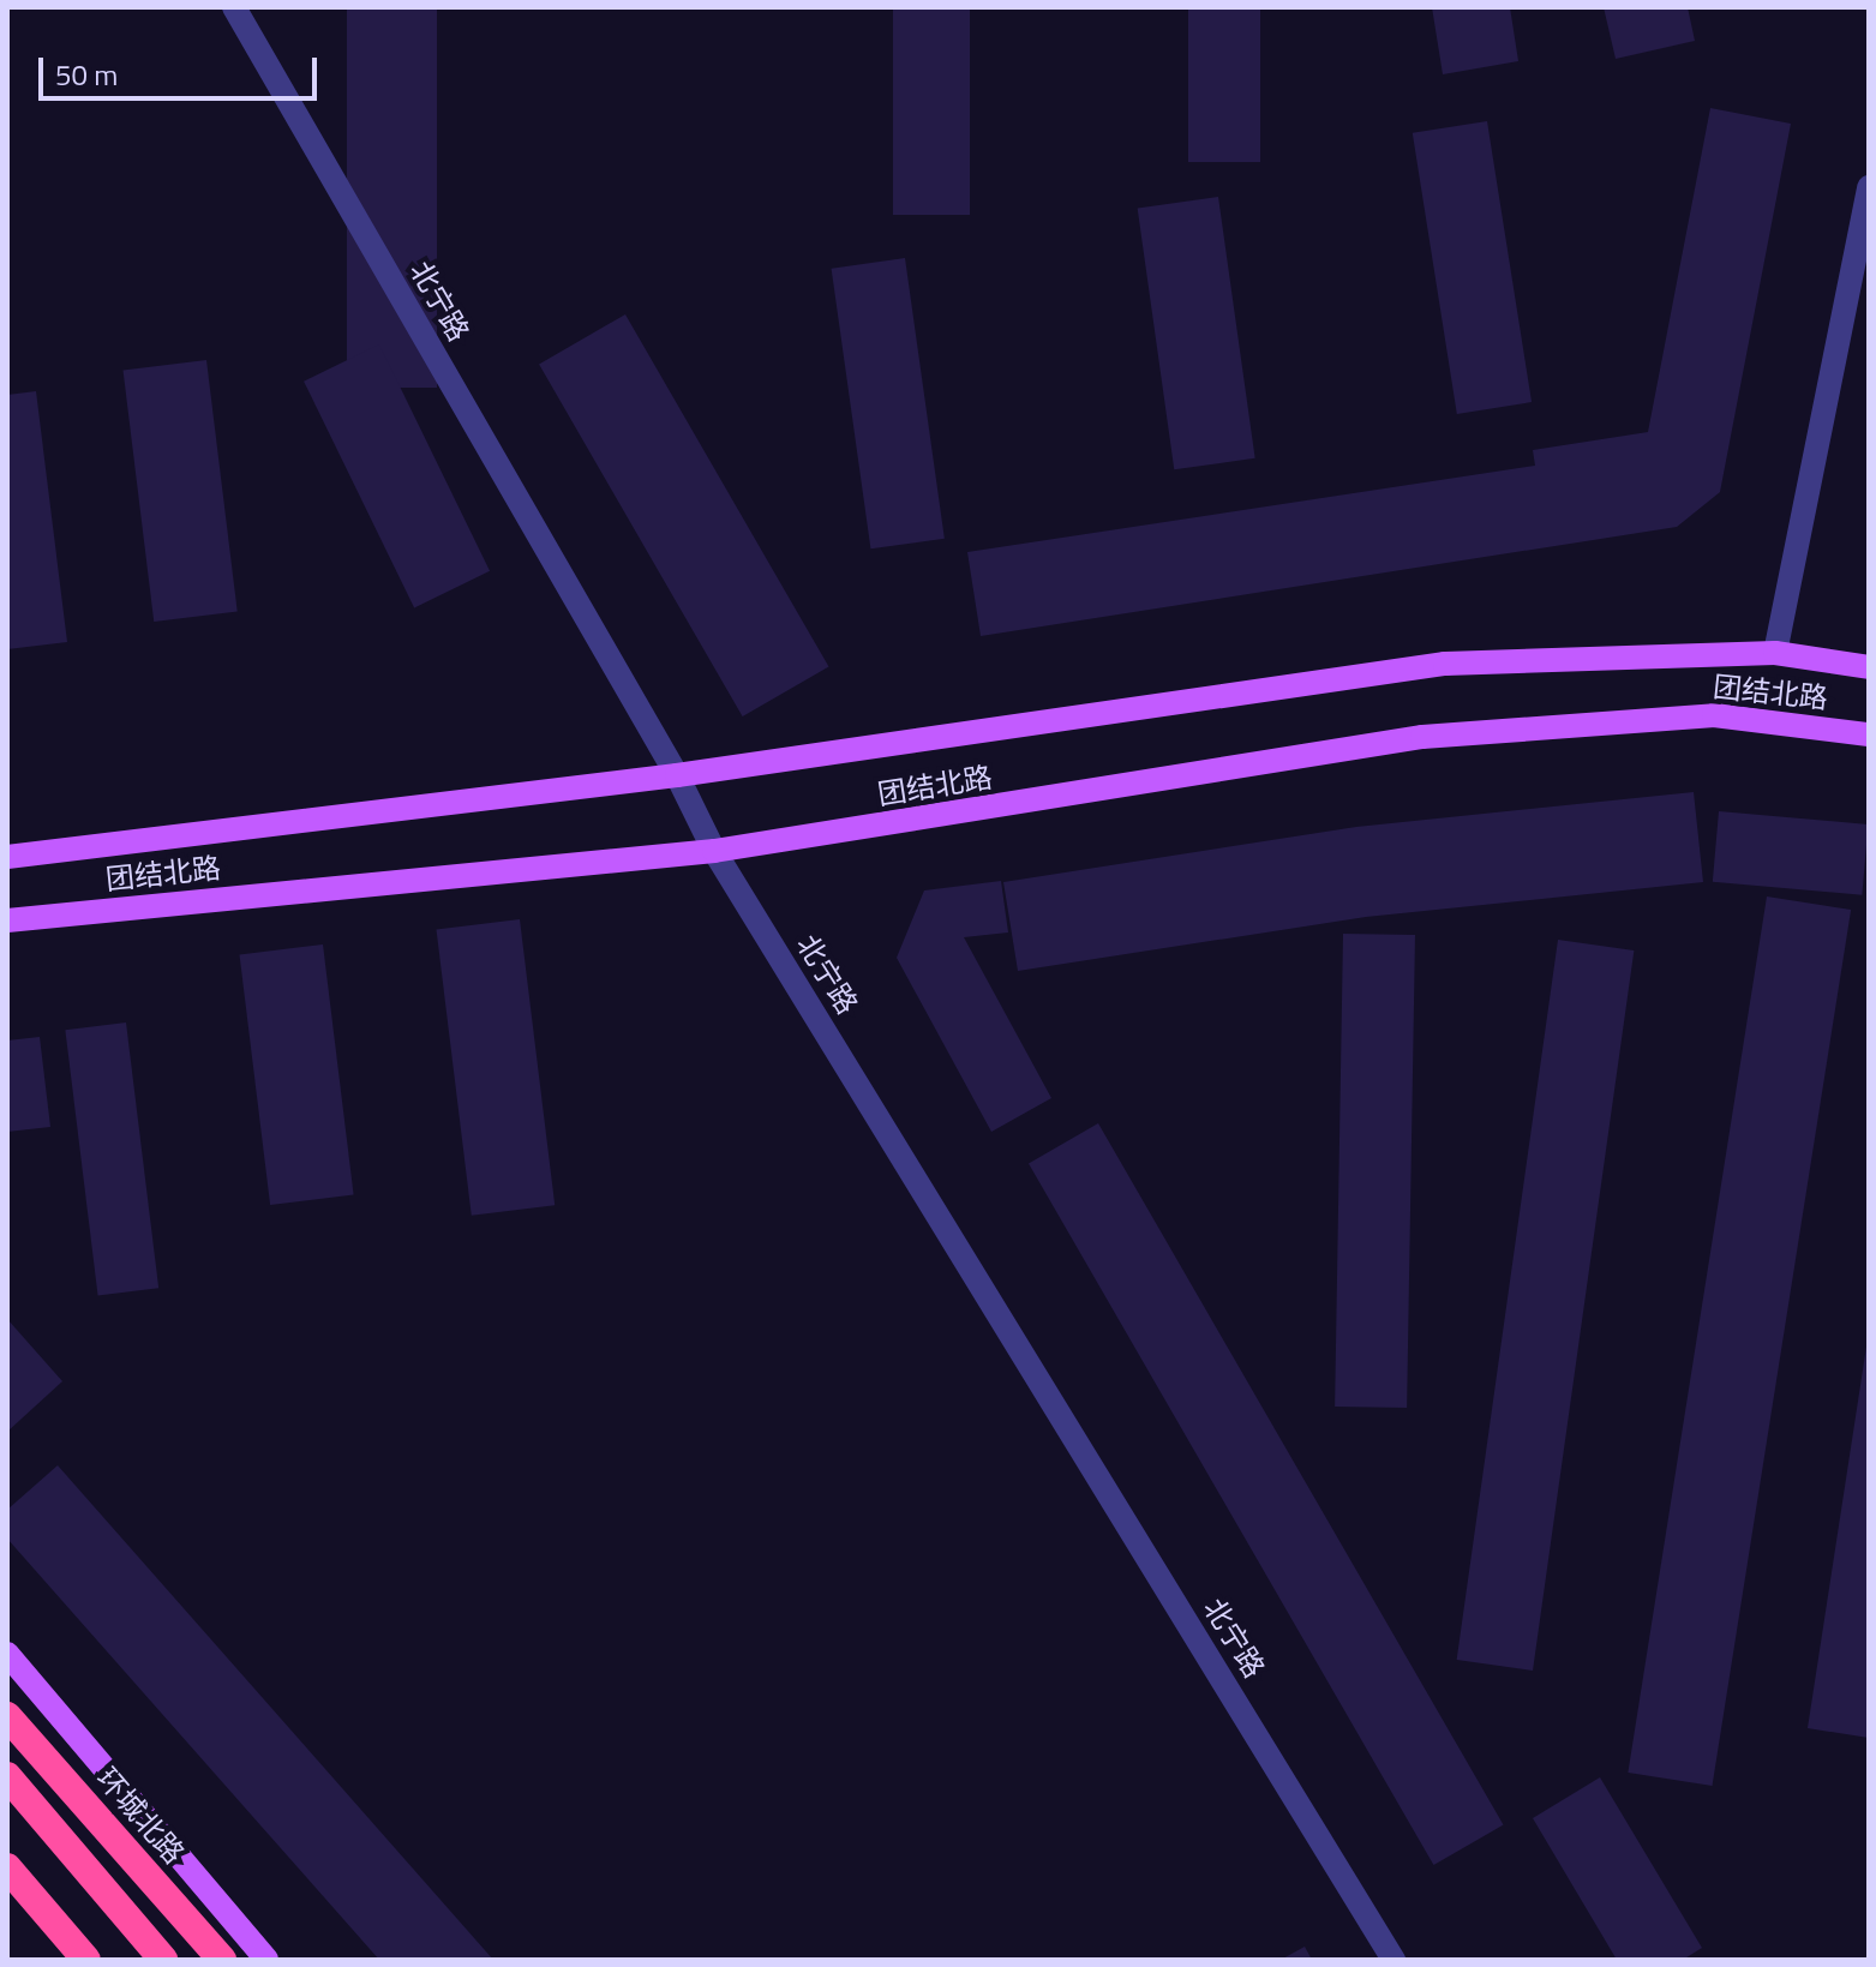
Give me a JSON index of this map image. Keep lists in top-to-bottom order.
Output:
{
  "streets": {
    "highway": ["环城北路"],
    "main road": ["团结北路"],
    "street": ["北宁路"]
  },
  "crossings": [
    ["北宁路", "团结北路"]
  ],
  "scale_bar": "50 m"
}
